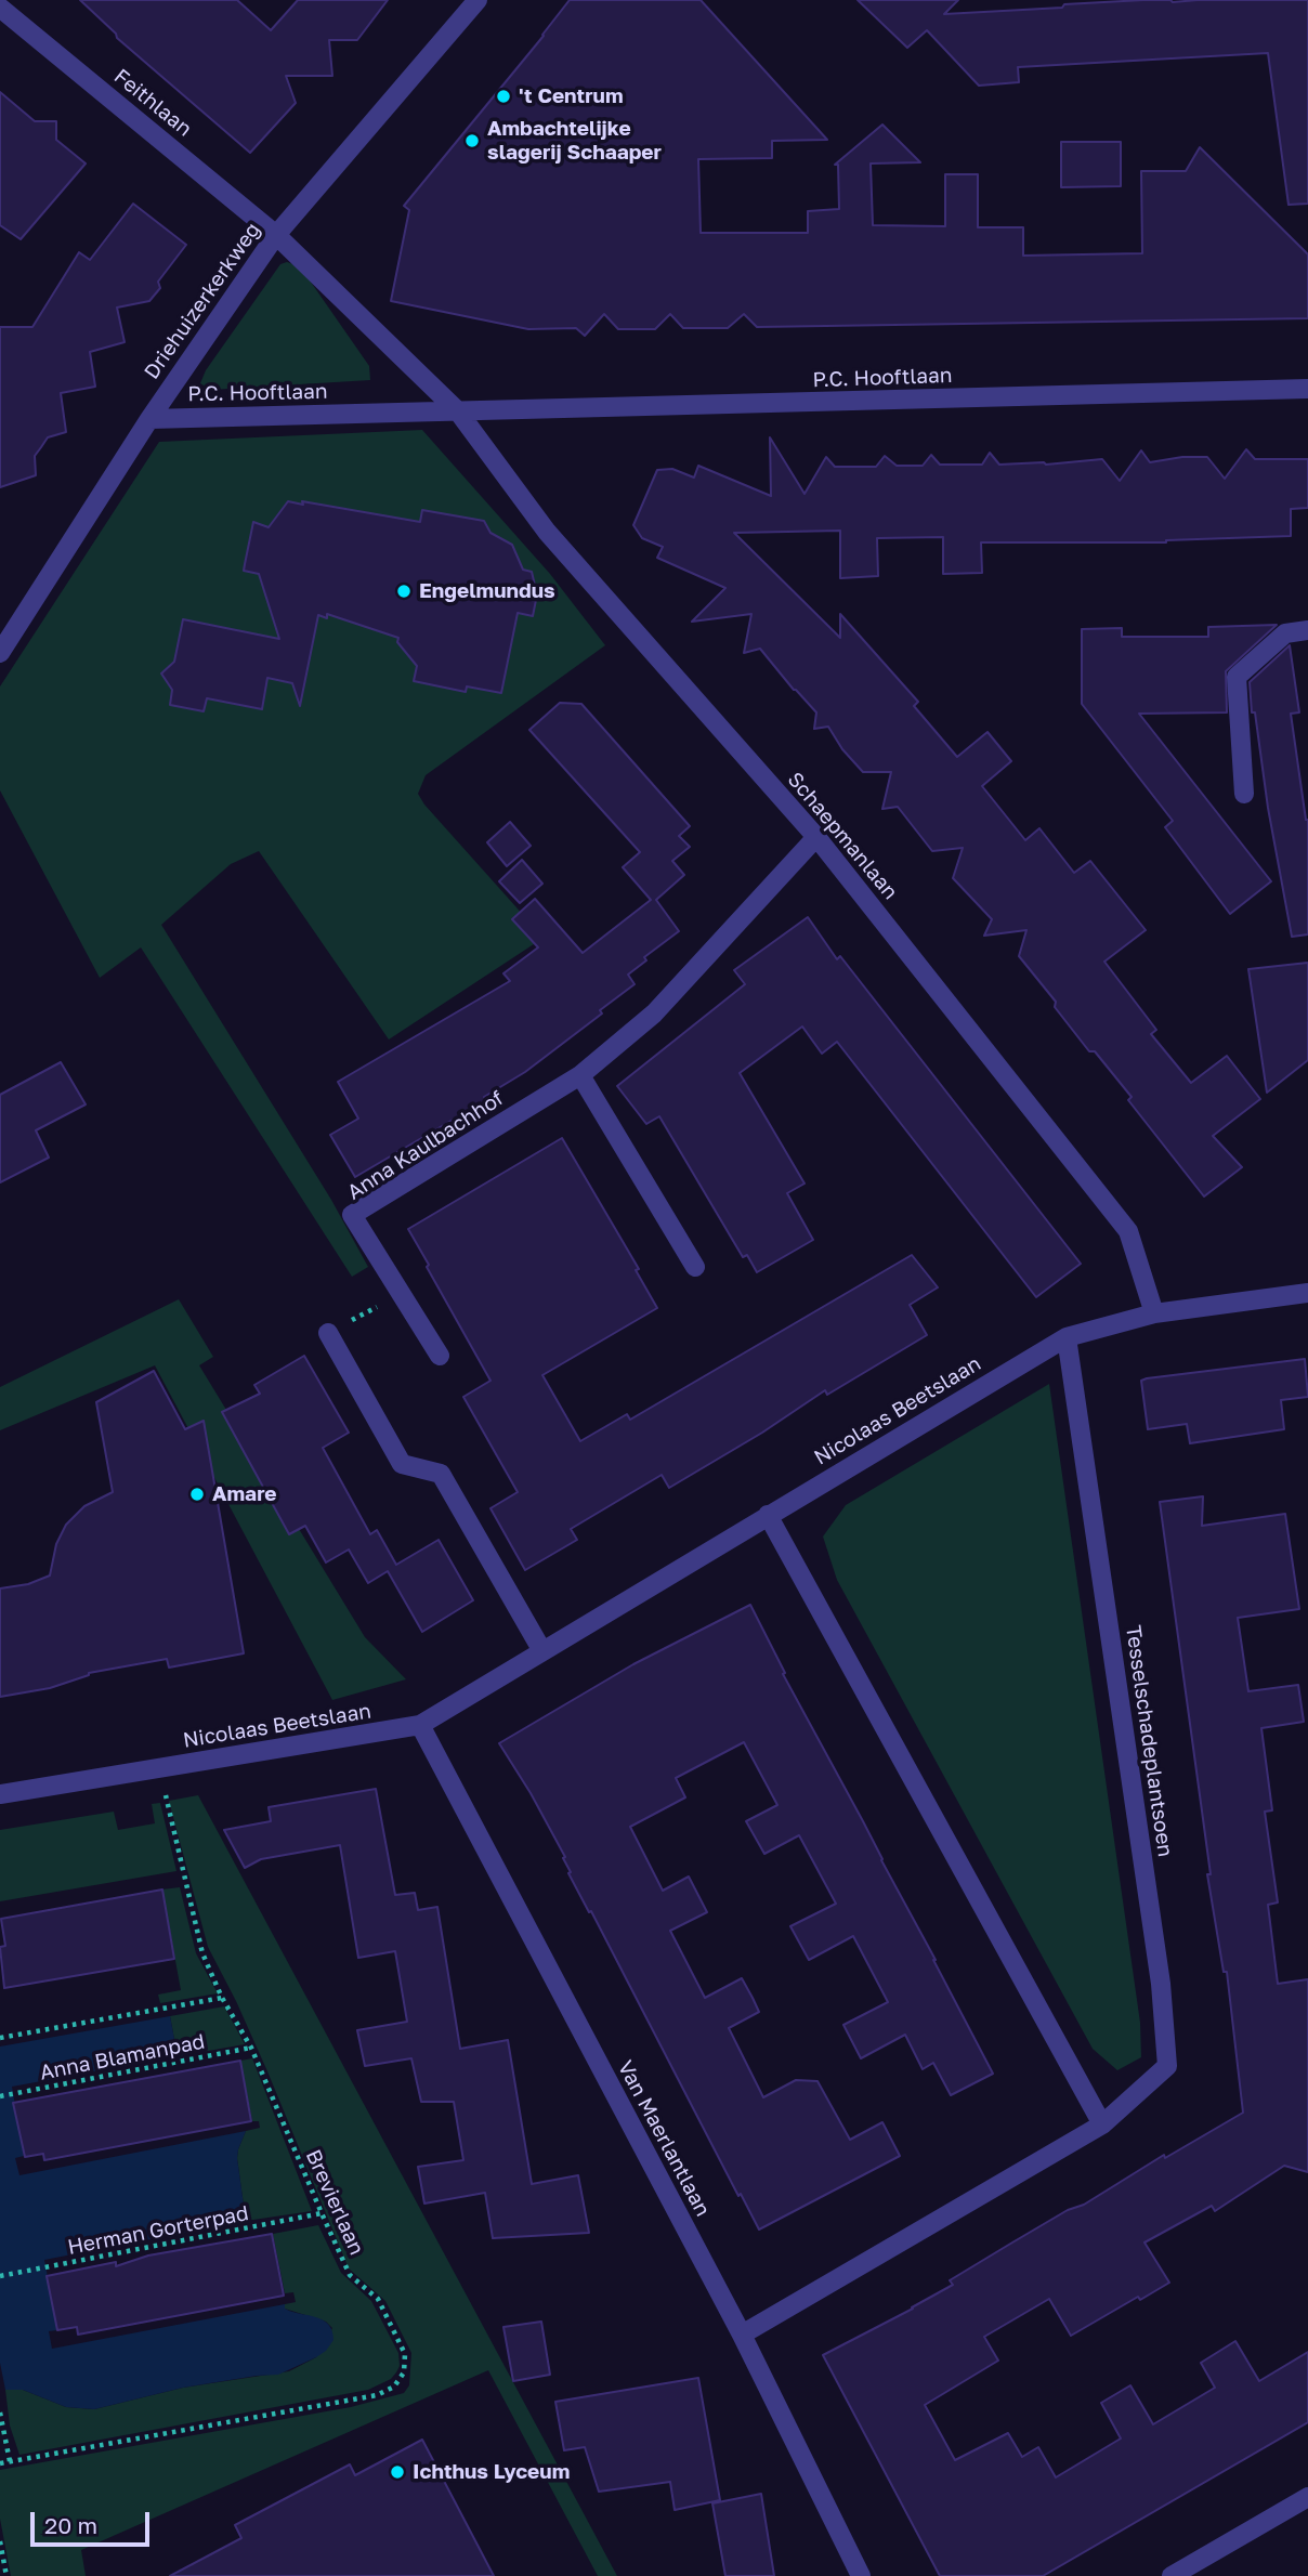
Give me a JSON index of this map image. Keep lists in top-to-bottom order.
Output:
{
  "streets": {
    "street": [
      "Feithlaan",
      "Driehuizerkerkweg",
      "P.C. Hooftlaan",
      "Schaepmanlaan",
      "Anna Kaulbachhof",
      "Nicolaas Beetslaan",
      "Tesselschadeplantsoen",
      "Van Maerlantlaan"
    ],
    "path": ["Anna Blamanpad", "Brevierlaan", "Herman Gorterpad"]
  },
  "crossings": [
    ["Feithlaan", "Driehuizerkerkweg"],
    ["Driehuizerkerkweg", "P.C. Hooftlaan"],
    ["P.C. Hooftlaan", "Schaepmanlaan"],
    ["Schaepmanlaan", "Anna Kaulbachhof"],
    ["Schaepmanlaan", "Nicolaas Beetslaan"],
    ["Nicolaas Beetslaan", "Tesselschadeplantsoen"],
    ["Nicolaas Beetslaan", "Van Maerlantlaan"],
    ["Nicolaas Beetslaan", "Brevierlaan"],
    ["Tesselschadeplantsoen", "Van Maerlantlaan"],
    ["Anna Blamanpad", "Brevierlaan"],
    ["Brevierlaan", "Herman Gorterpad"]
  ],
  "places": [
    "'t Centrum",
    "Ambachtelijke slagerij Schaaper",
    "Engelmundus",
    "Amare",
    "Ichthus Lyceum"
  ],
  "scale_bar": "20 m"
}
